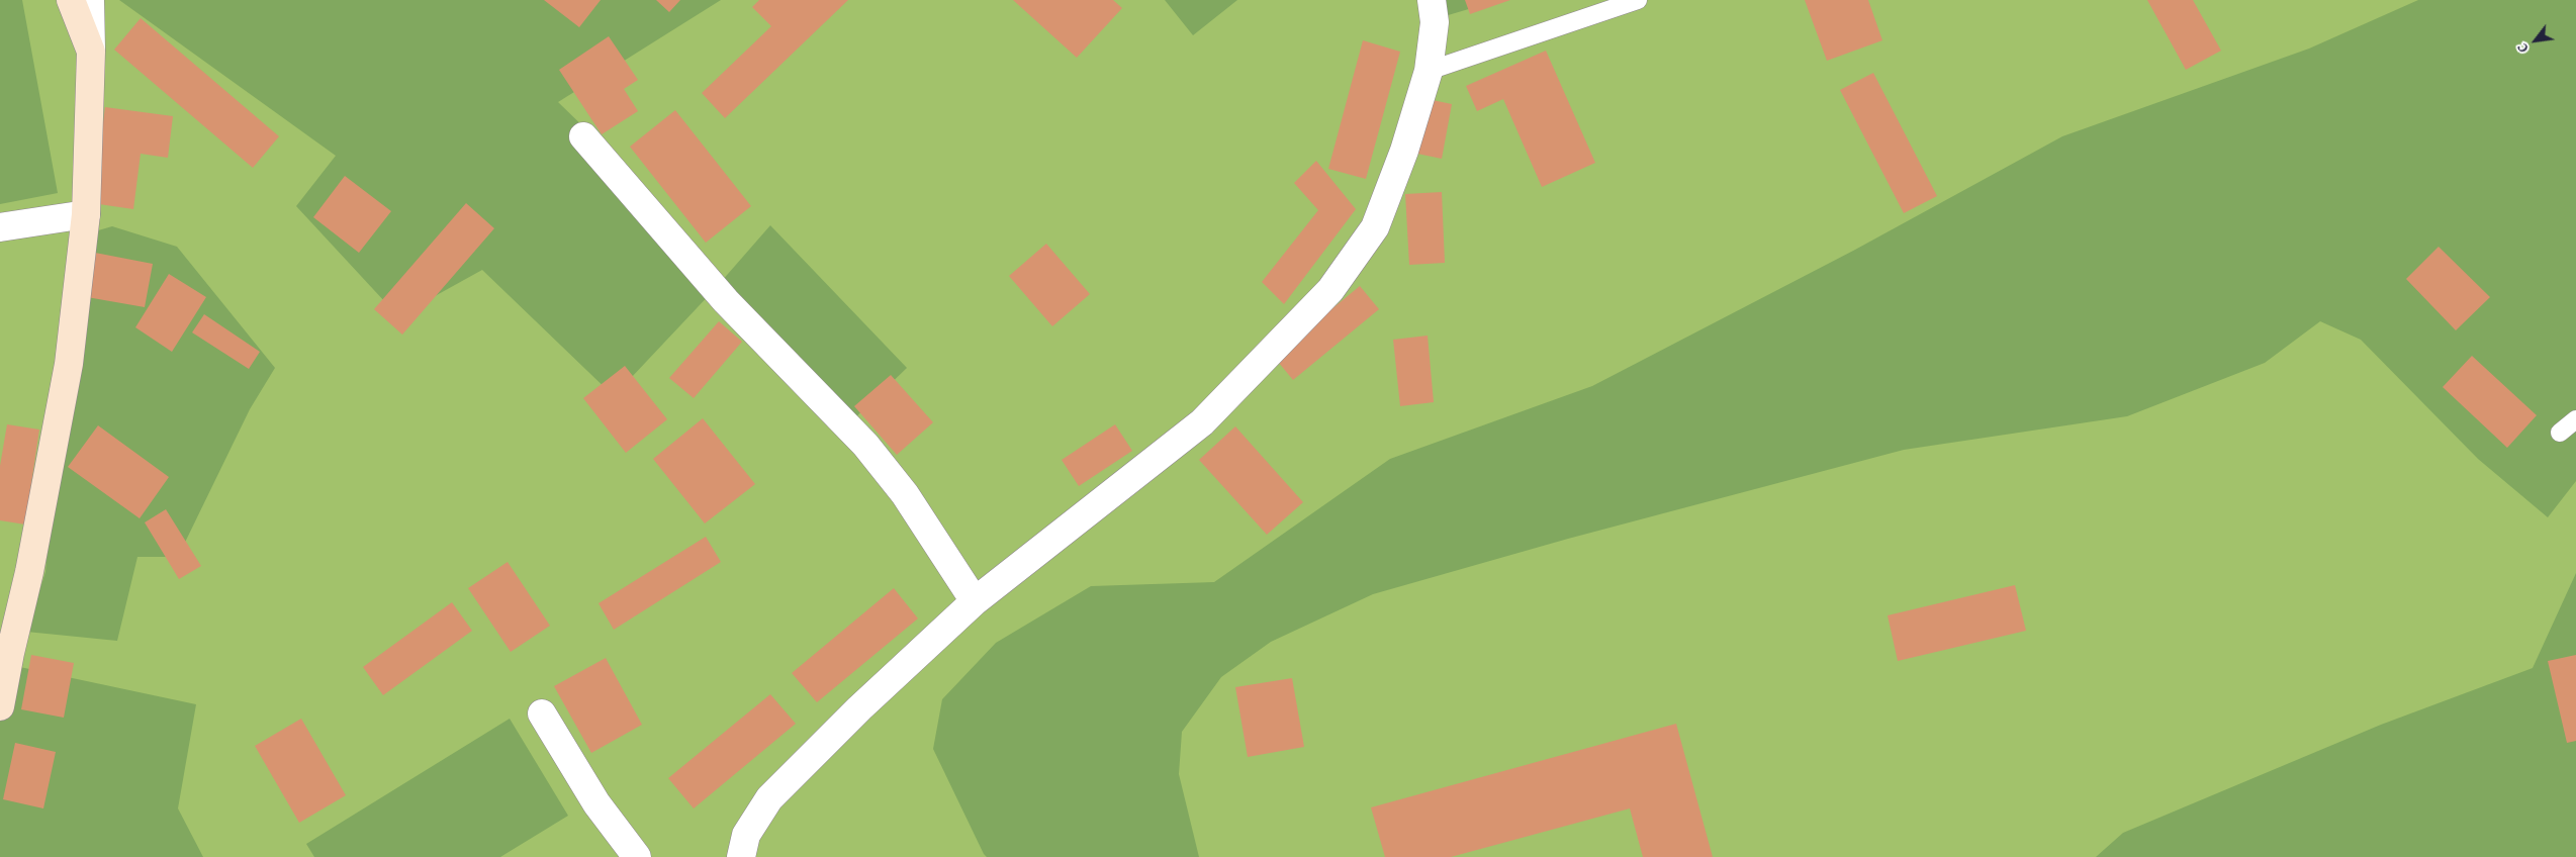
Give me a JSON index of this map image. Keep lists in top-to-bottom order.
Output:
{
  "north": "bottom left"
}
